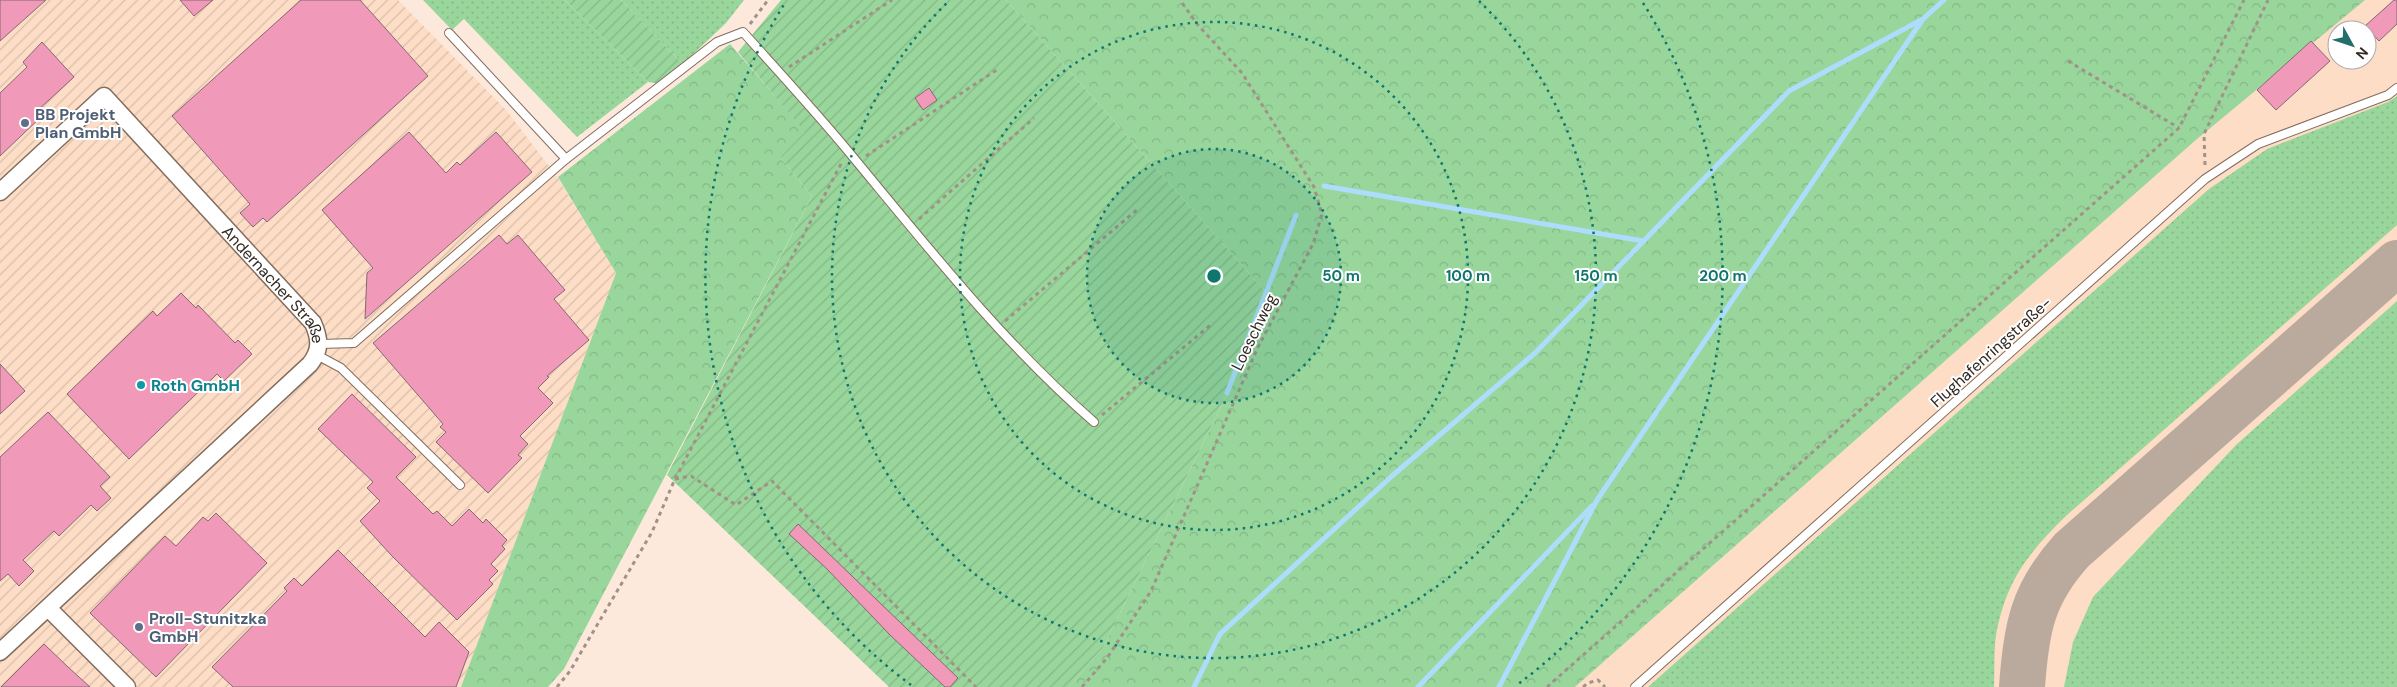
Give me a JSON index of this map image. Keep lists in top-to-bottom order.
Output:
{
  "streets": {
    "street": ["Andernacher Straße"],
    "lane": ["Flughafenringstraße-"],
    "path": ["Loeschweg"]
  },
  "places": ["BB Projekt Plan GmbH", "Roth GmbH", "Proll-Stunitzka GmbH"],
  "north": "bottom right",
  "rings": [
    "50 m",
    "100 m",
    "150 m",
    "200 m"
  ]
}
